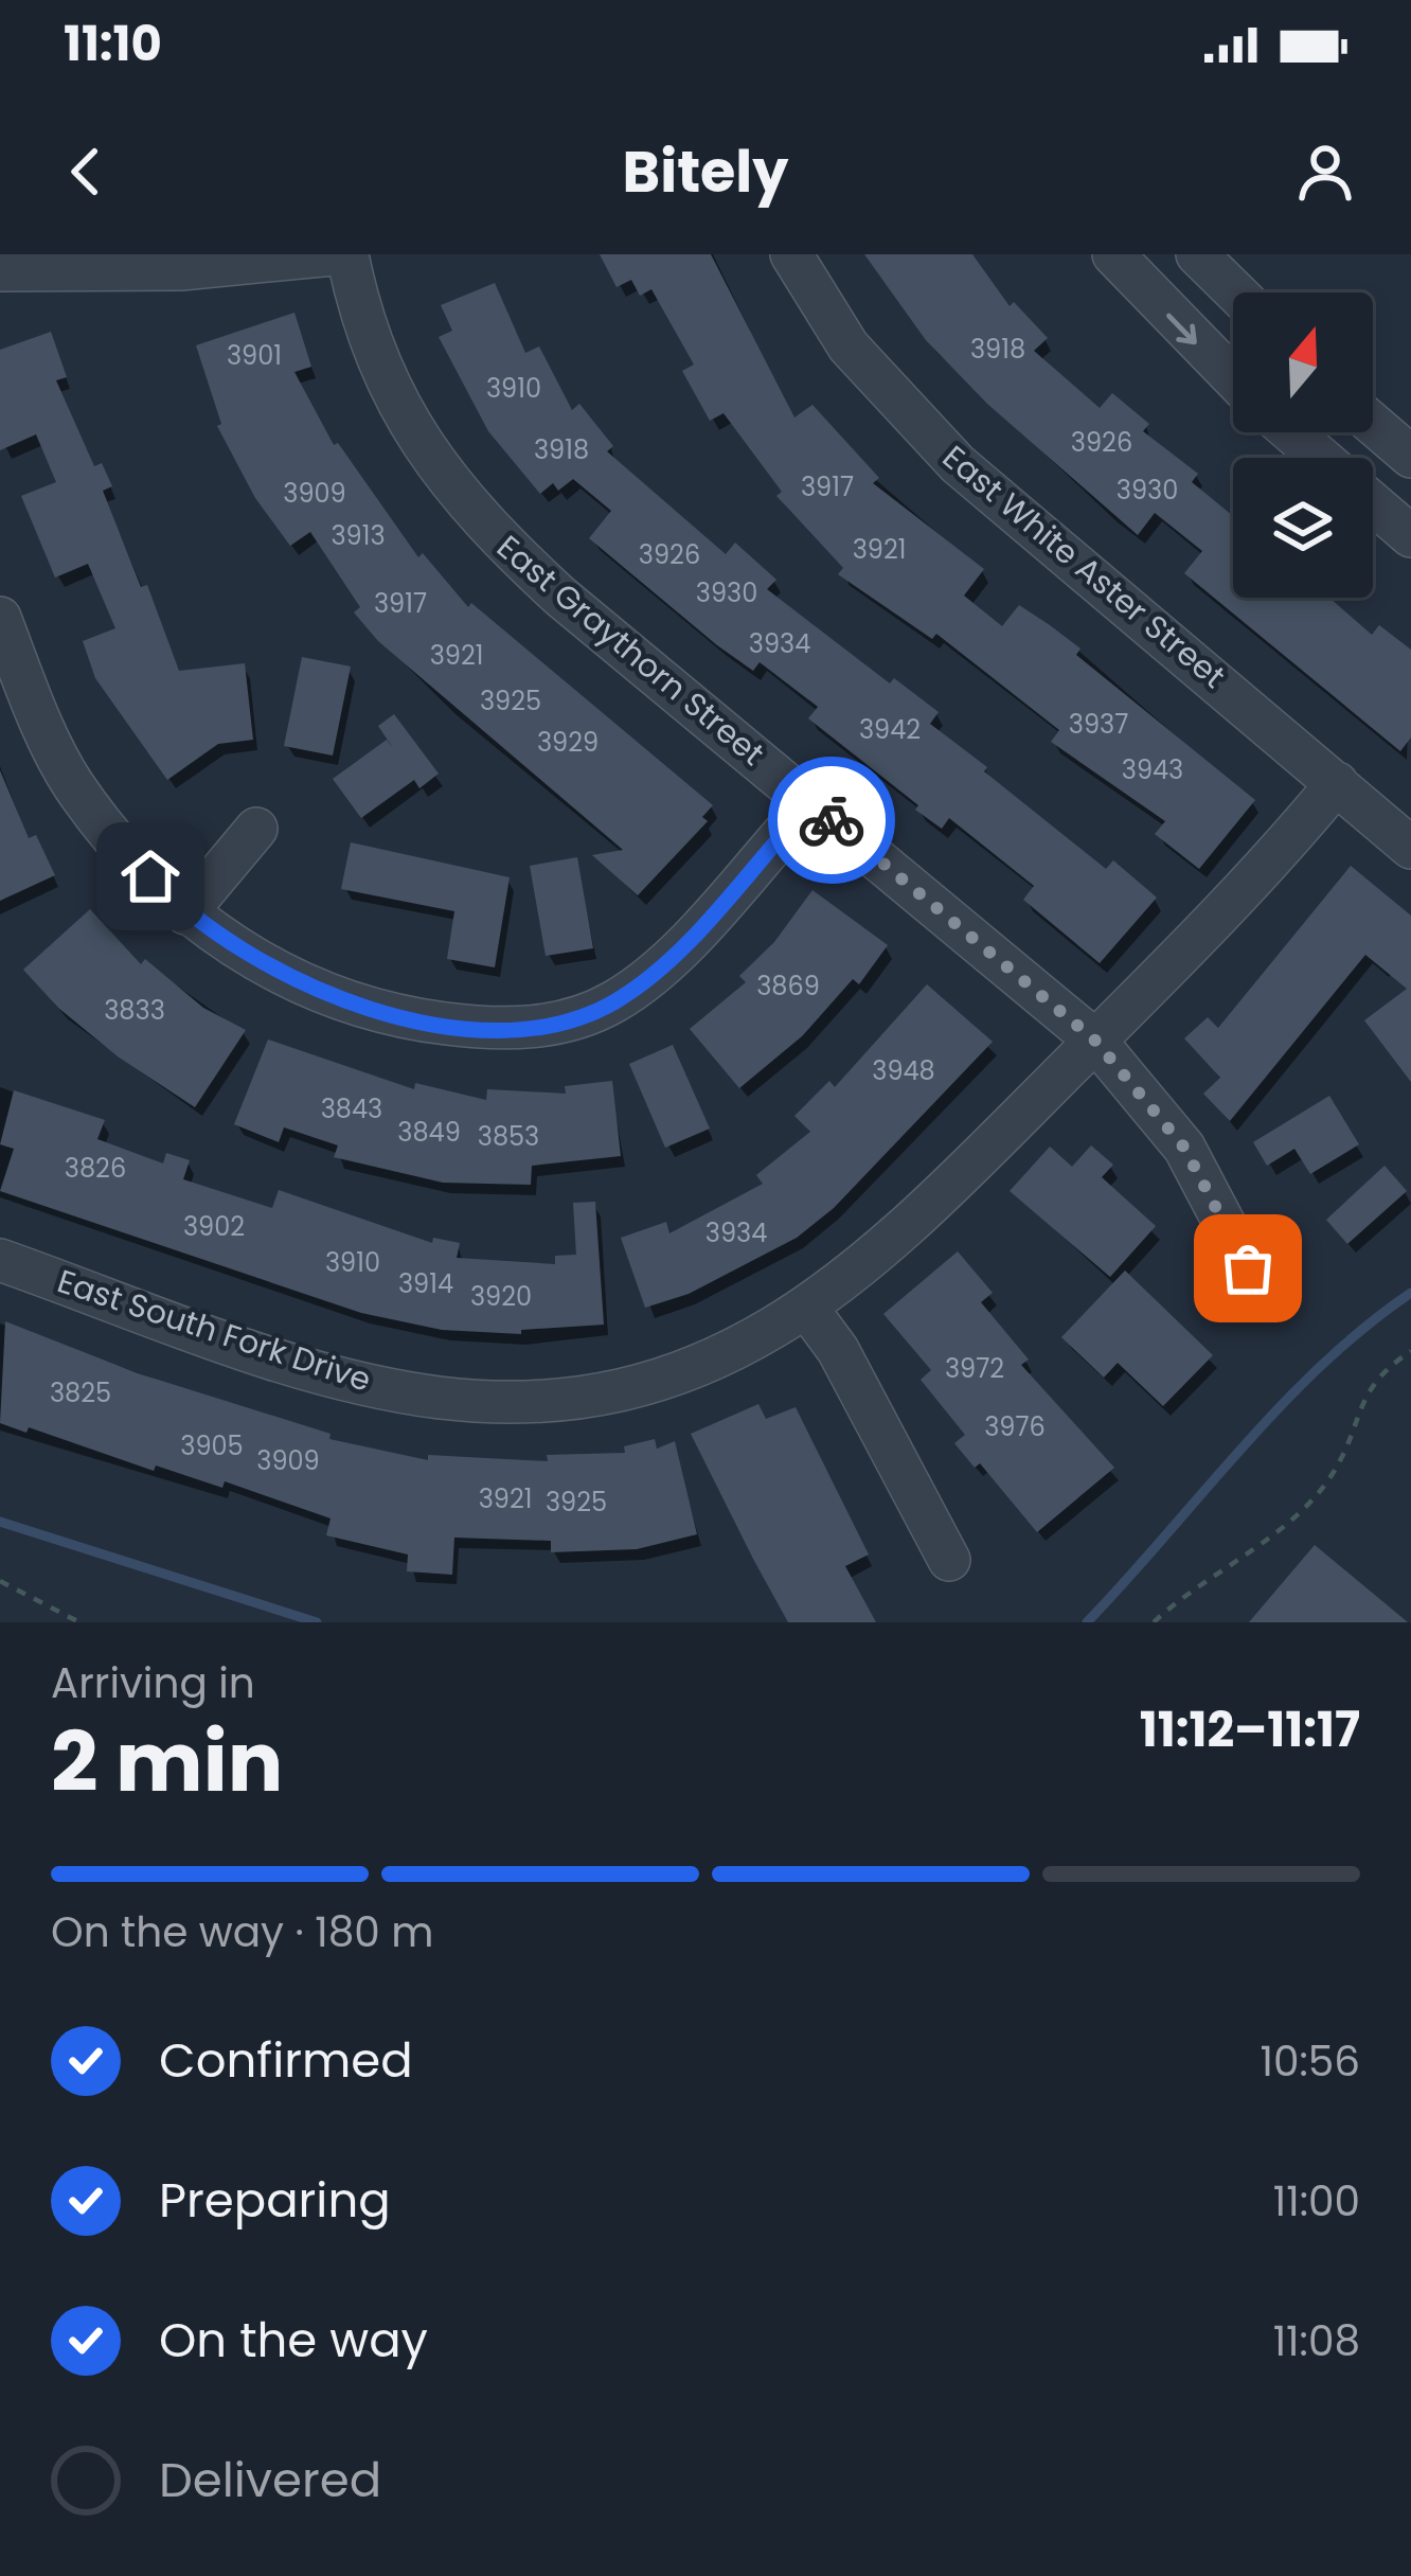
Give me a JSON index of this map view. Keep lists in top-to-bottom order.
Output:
{
  "streets": {
    "street": ["East White Aster Street", "East Graythorn Street", "East South Fork Drive"]
  },
  "crossings": [
    ["East White Aster Street", "East South Fork Drive"],
    ["East Graythorn Street", "East South Fork Drive"]
  ],
  "house_numbers": [
    "3918",
    "3901",
    "3910",
    "3926",
    "3918",
    "3917",
    "3930",
    "3909",
    "3913",
    "3921",
    "3926",
    "3930",
    "3917",
    "3934",
    "3921",
    "3925",
    "3937",
    "3942",
    "3929",
    "3943",
    "3869",
    "3833",
    "3948",
    "3843",
    "3849",
    "3853",
    "3826",
    "3902",
    "3934",
    "3910",
    "3914",
    "3920",
    "3972",
    "3825",
    "3976",
    "3905",
    "3909",
    "3921",
    "3925"
  ],
  "north": "top",
  "page": {
    "status": "11:10",
    "header": "Bitely",
    "heading": ["2 min", "Arriving in", "11:12–11:17"],
    "bar": "On the way · 180 m",
    "list": [
      ["Confirmed", "10:56"],
      ["Preparing", "11:00"],
      ["On the way", "11:08"],
      "Delivered"
    ]
  }
}
